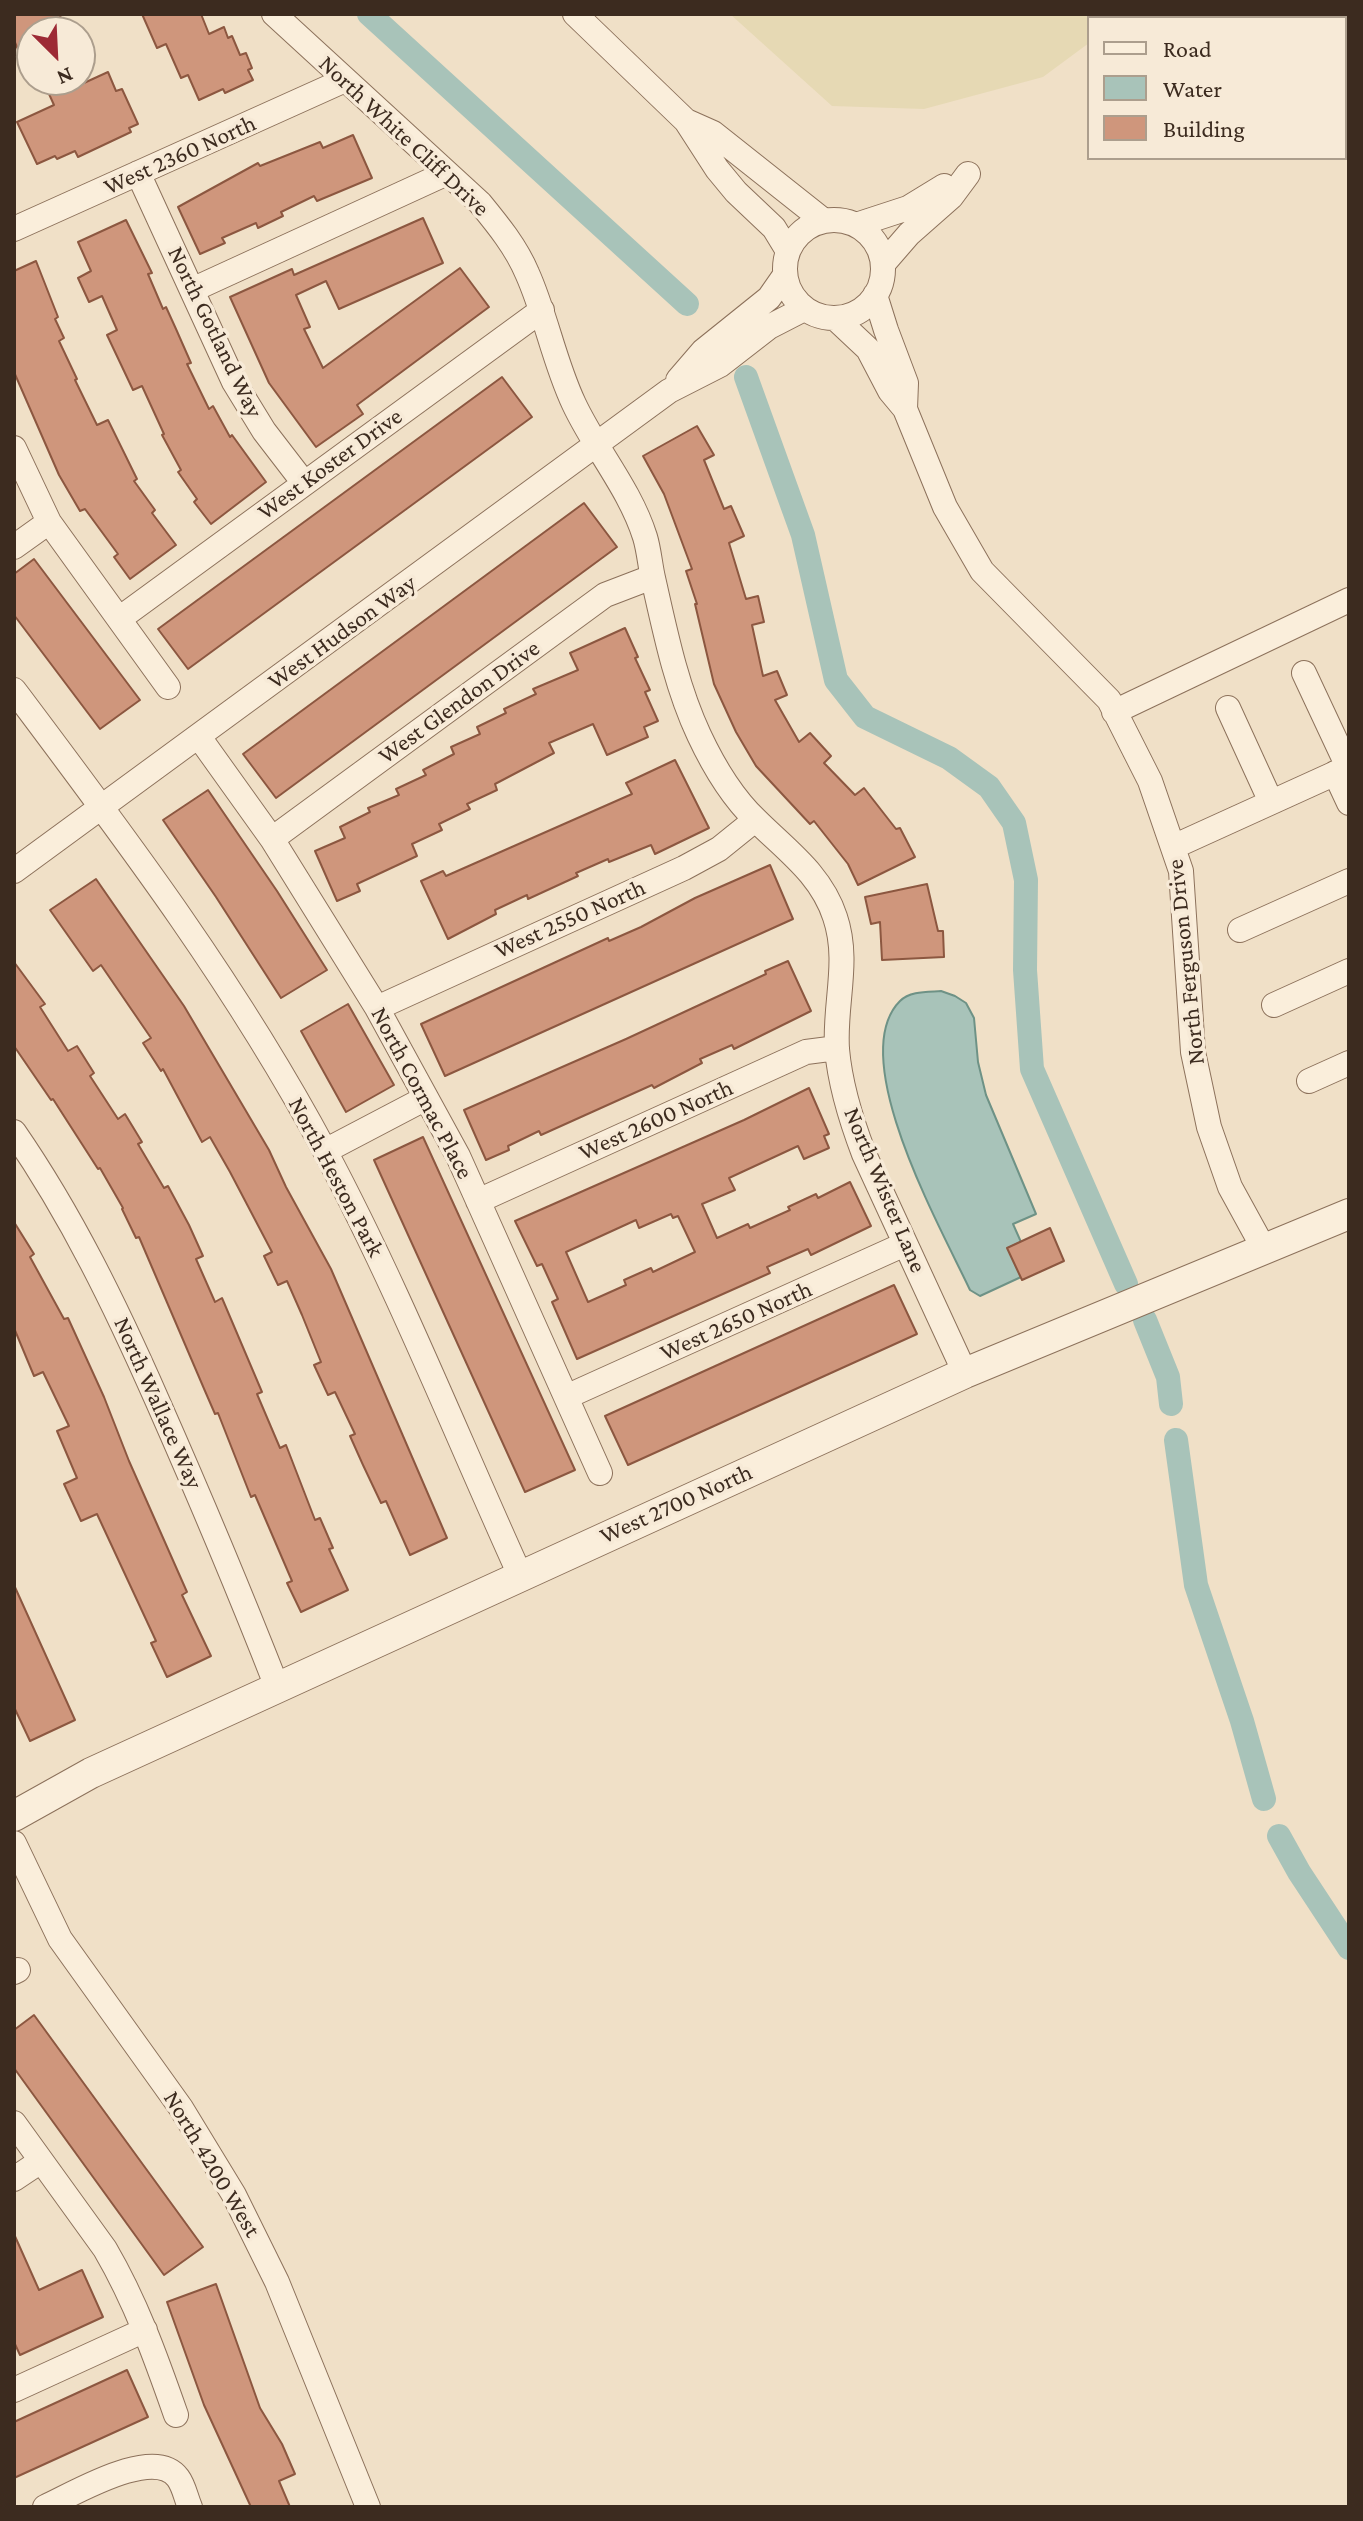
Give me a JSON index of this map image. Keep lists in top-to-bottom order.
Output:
{
  "streets": {
    "street": [
      "North White Cliff Drive",
      "West 2360 North",
      "North Gotland Way",
      "West Koster Drive",
      "West Hudson Way",
      "West Glendon Drive",
      "West 2550 North",
      "North Ferguson Drive",
      "North Cormac Place",
      "West 2600 North",
      "North Heston Park",
      "North Wister Lane",
      "West 2650 North",
      "North Wallace Way",
      "West 2700 North",
      "North 4200 West"
    ]
  },
  "crossings": [
    ["North White Cliff Drive", "West 2360 North"],
    ["North White Cliff Drive", "West Koster Drive"],
    ["North White Cliff Drive", "West Hudson Way"],
    ["North White Cliff Drive", "North Wister Lane"],
    ["West 2360 North", "North Gotland Way"],
    ["North Gotland Way", "West Koster Drive"],
    ["West Hudson Way", "North Ferguson Drive"],
    ["West Hudson Way", "North Cormac Place"],
    ["West Hudson Way", "North Heston Park"],
    ["West Hudson Way", "North Wister Lane"],
    ["West Glendon Drive", "North Cormac Place"],
    ["West Glendon Drive", "North Wister Lane"],
    ["West 2550 North", "North Cormac Place"],
    ["West 2550 North", "North Wister Lane"],
    ["North Ferguson Drive", "West 2700 North"],
    ["North Cormac Place", "West 2600 North"],
    ["North Cormac Place", "West 2650 North"],
    ["West 2600 North", "North Wister Lane"],
    ["North Heston Park", "West 2700 North"],
    ["North Wister Lane", "West 2650 North"],
    ["North Wister Lane", "West 2700 North"],
    ["North Wallace Way", "West 2700 North"]
  ],
  "legend": ["Road", "Water", "Building"],
  "north": "bottom right"
}
